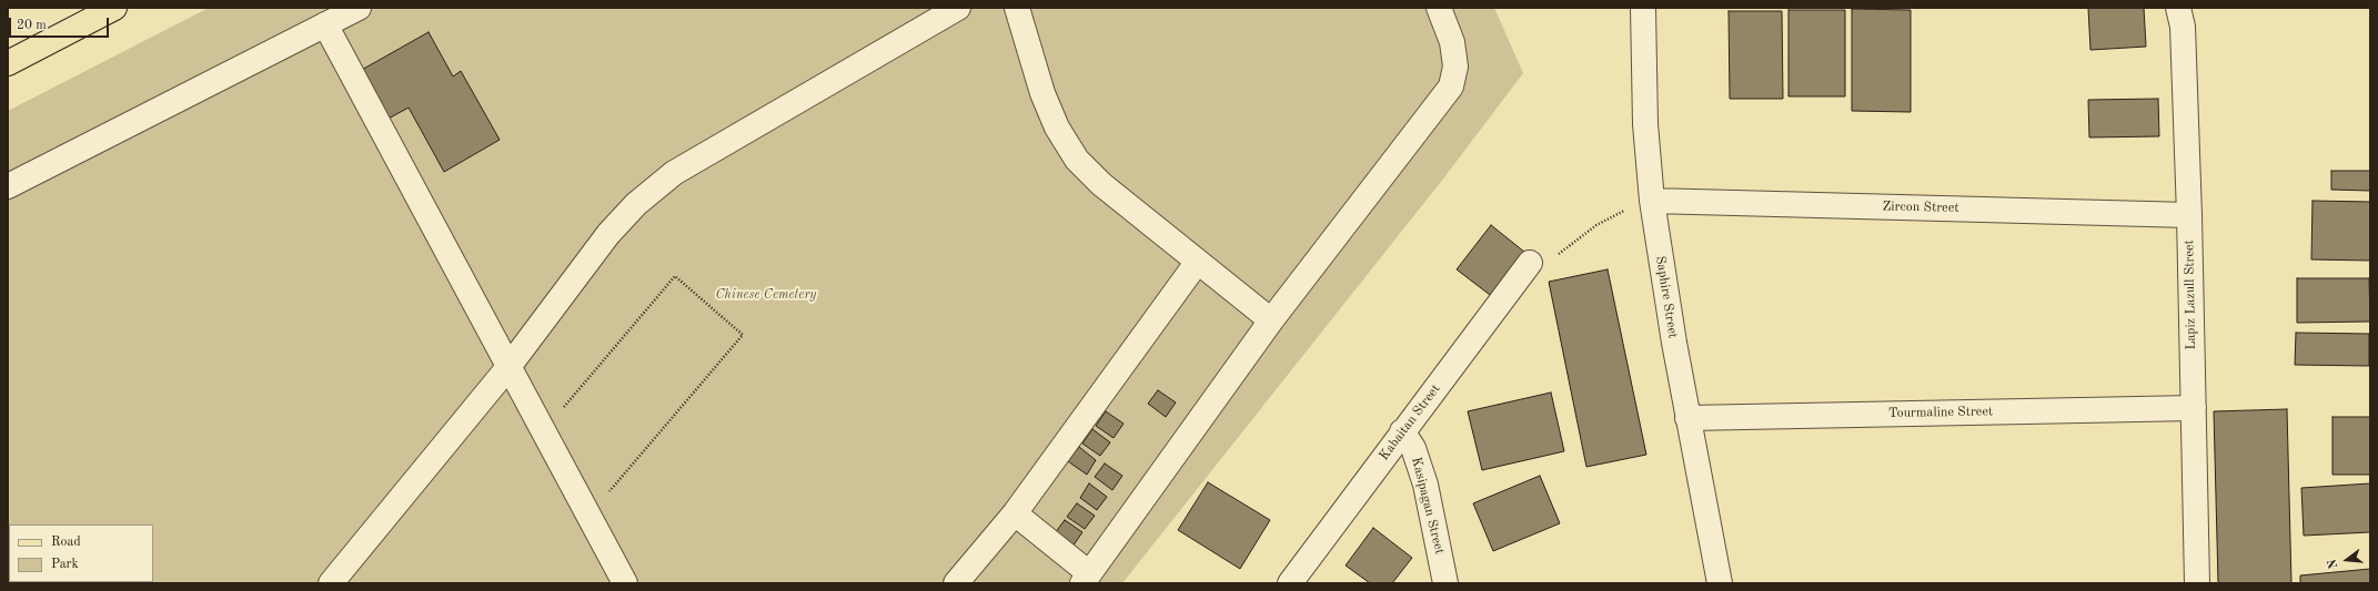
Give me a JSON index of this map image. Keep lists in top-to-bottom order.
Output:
{
  "streets": {
    "street": [
      "Zircon Street",
      "Lapiz Lazull Street",
      "Saphire Street",
      "Tourmaline Street",
      "Kabaitan Street",
      "Kasipagan Street"
    ]
  },
  "crossings": [
    ["Zircon Street", "Lapiz Lazull Street"],
    ["Zircon Street", "Saphire Street"],
    ["Lapiz Lazull Street", "Tourmaline Street"],
    ["Saphire Street", "Tourmaline Street"],
    ["Kabaitan Street", "Kasipagan Street"]
  ],
  "parks": ["Chinese Cemetery"],
  "legend": ["Road", "Park"],
  "scale_bar": "20 m",
  "north": "left"
}
